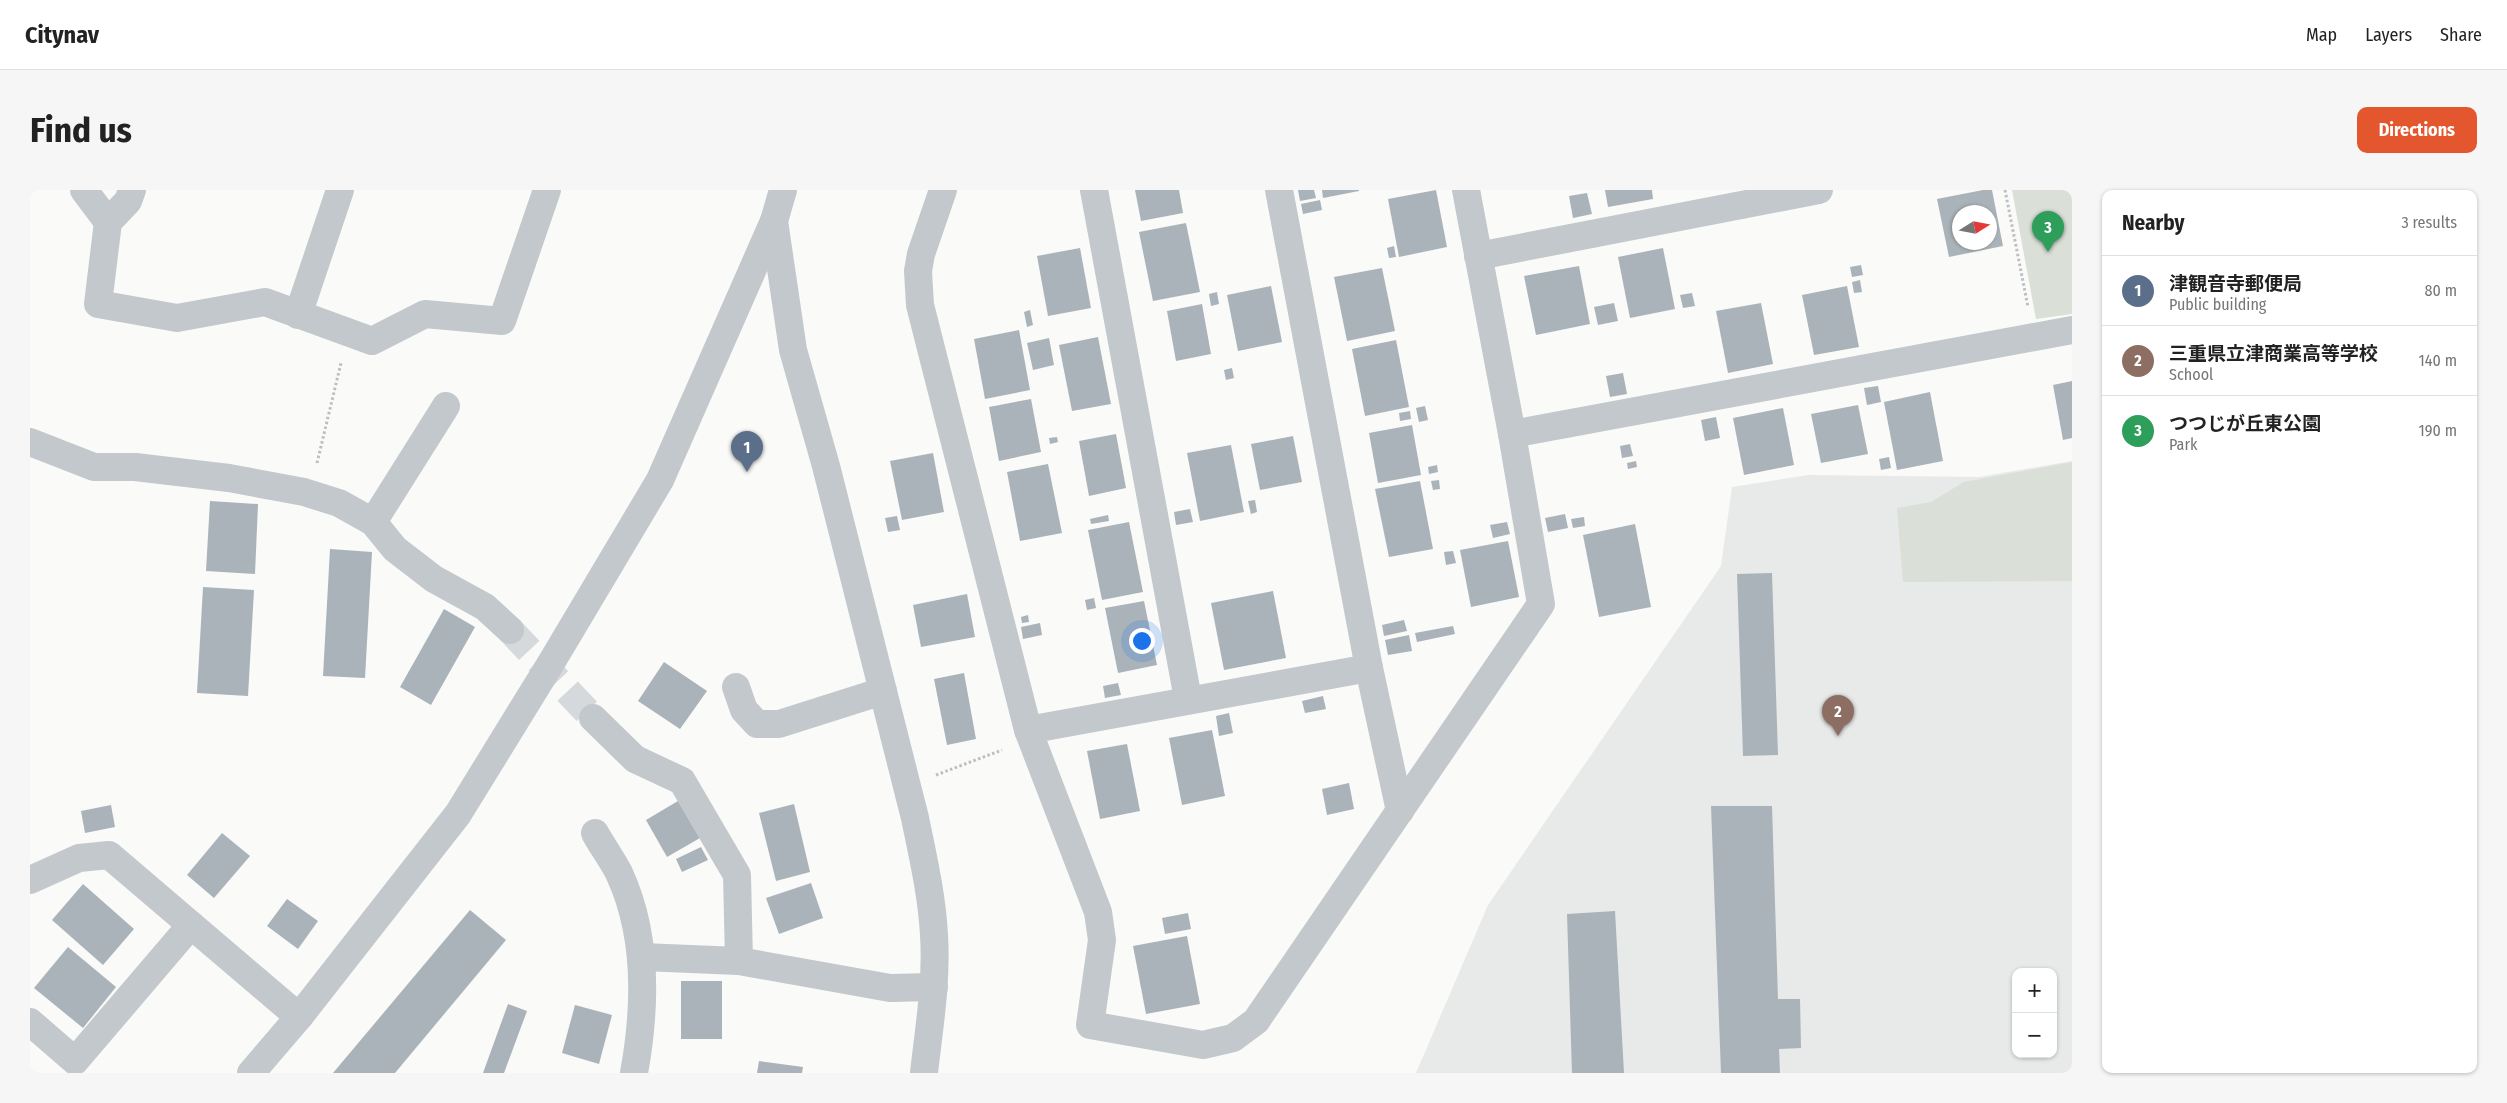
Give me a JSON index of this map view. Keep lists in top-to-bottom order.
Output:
{
  "north": "right",
  "page": {
    "header": "Citynav",
    "nav": ["Map", "Layers", "Share"],
    "buttons": "Directions",
    "title": "Find us",
    "heading": ["Nearby", "3 results"],
    "pins": ["3", "1", "2"],
    "list": [
      {
        "mark": "1",
        "name": "津観音寺郵便局",
        "note": "Public building",
        "value": "80 m"
      },
      {
        "mark": "2",
        "name": "三重県立津商業高等学校",
        "note": "School",
        "value": "140 m"
      },
      {
        "mark": "3",
        "name": "つつじが丘東公園",
        "note": "Park",
        "value": "190 m"
      }
    ],
    "map_buttons": ["+", "−"]
  }
}
